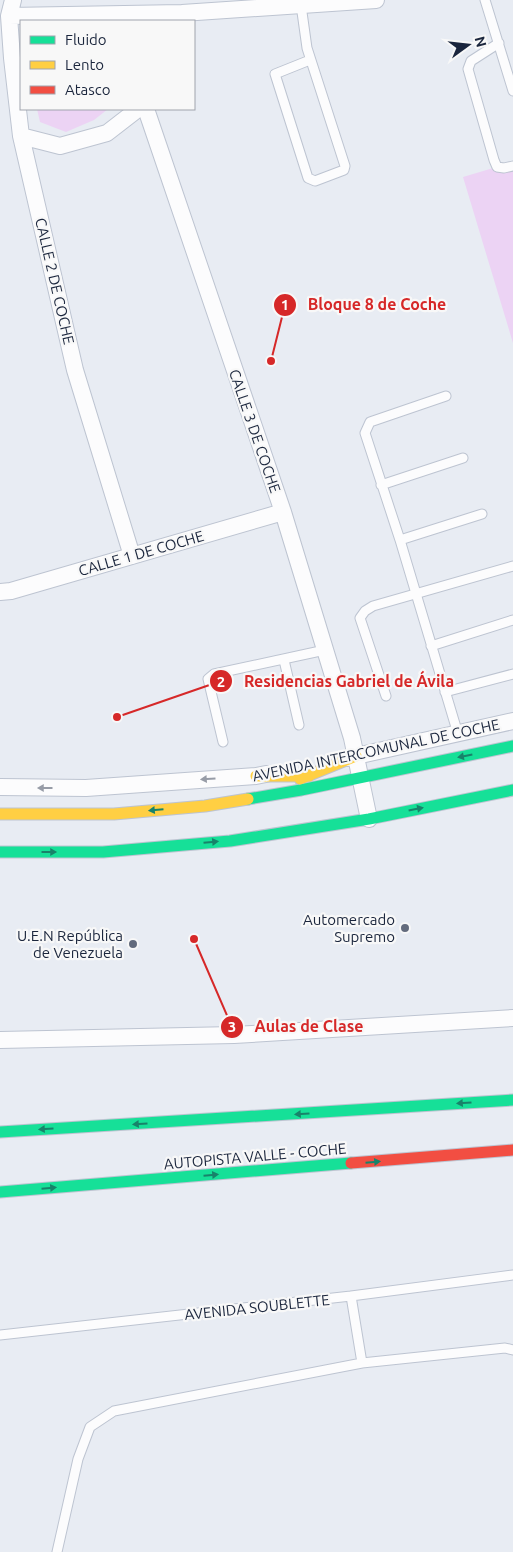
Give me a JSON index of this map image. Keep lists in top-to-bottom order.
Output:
{
  "streets": {
    "main road": ["AVENIDA INTERCOMUNAL DE COCHE", "AUTOPISTA VALLE - COCHE"],
    "street": ["CALLE 2 DE COCHE", "CALLE 3 DE COCHE", "CALLE 1 DE COCHE"],
    "lane": ["AVENIDA SOUBLETTE"]
  },
  "crossings": [
    ["CALLE 2 DE COCHE", "CALLE 1 DE COCHE"],
    ["CALLE 3 DE COCHE", "CALLE 1 DE COCHE"],
    ["CALLE 3 DE COCHE", "AVENIDA INTERCOMUNAL DE COCHE"]
  ],
  "one_way": ["AVENIDA INTERCOMUNAL DE COCHE"],
  "places": [
    "Bloque 8 de Coche",
    "Residencias Gabriel de Ávila",
    "Automercado Supremo",
    "Aulas de Clase",
    "U.E.N República de Venezuela"
  ],
  "legend": ["Fluido", "Lento", "Atasco"],
  "north": "right"
}
